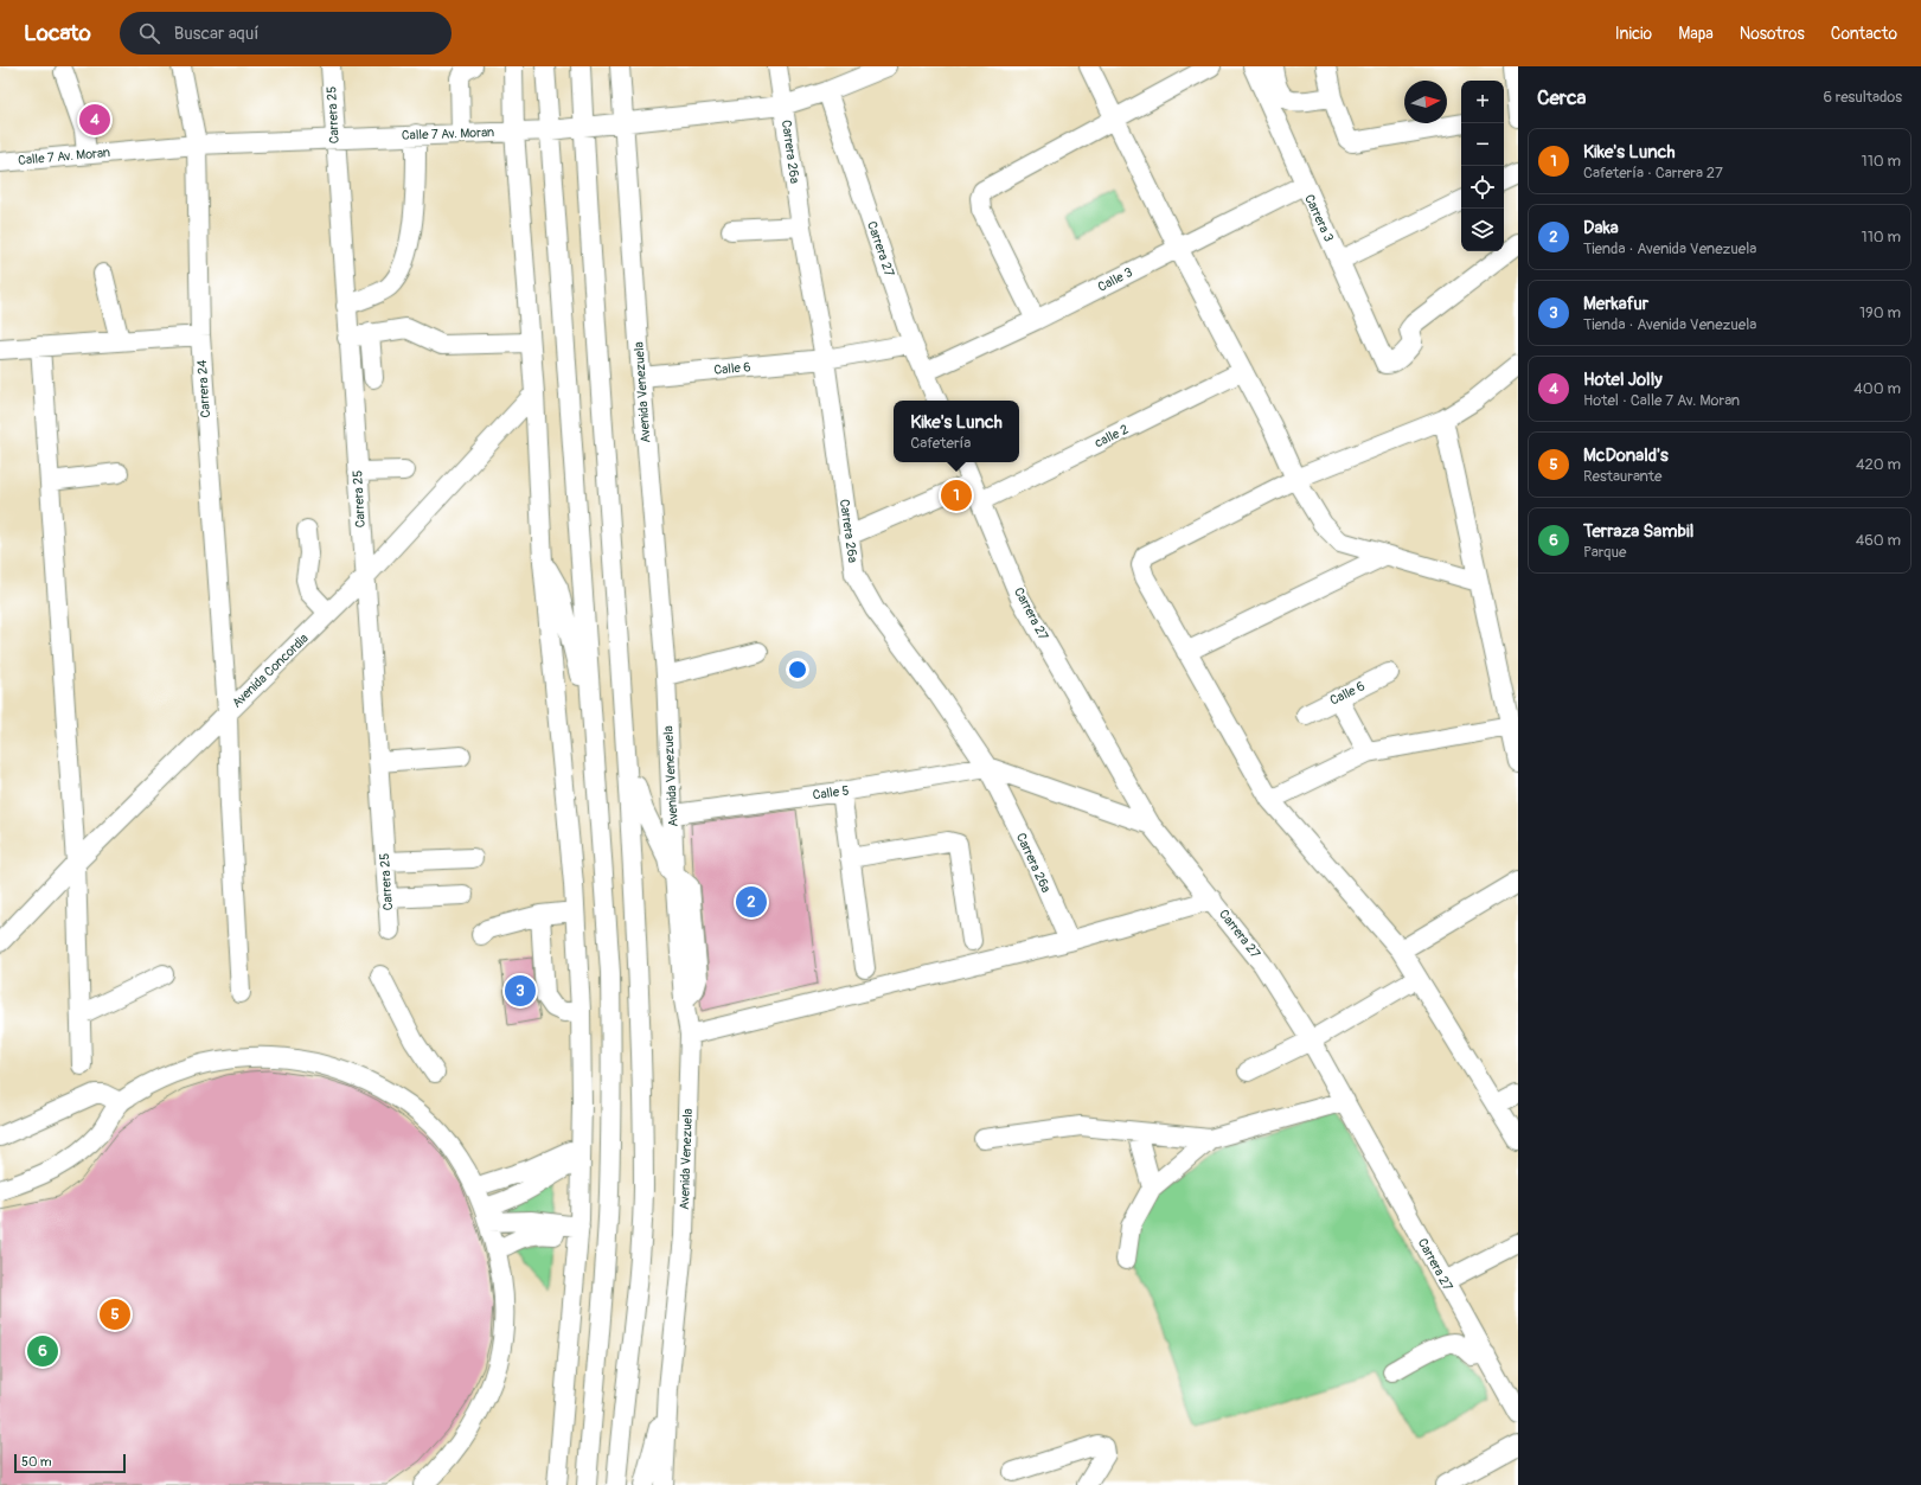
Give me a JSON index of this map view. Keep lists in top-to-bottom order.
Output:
{
  "streets": {
    "street": [
      "Carrera 25",
      "Calle 7 Av. Moran",
      "Carrera 26a",
      "Carrera 3",
      "Carrera 27",
      "Calle 3",
      "Calle 6",
      "Carrera 24",
      "Avenida Venezuela",
      "calle 2",
      "Avenida Concordia",
      "Calle 5"
    ]
  },
  "crossings": [
    ["Carrera 25", "Calle 7 Av. Moran"],
    ["Carrera 25", "Avenida Concordia"],
    ["Calle 7 Av. Moran", "Carrera 26a"],
    ["Calle 7 Av. Moran", "Carrera 27"],
    ["Calle 7 Av. Moran", "Carrera 24"],
    ["Calle 7 Av. Moran", "Avenida Venezuela"],
    ["Carrera 26a", "Calle 6"],
    ["Carrera 26a", "Calle 5"],
    ["Carrera 3", "Calle 3"],
    ["Carrera 27", "Calle 3"],
    ["Carrera 27", "Calle 6"],
    ["Carrera 27", "calle 2"],
    ["Calle 6", "Avenida Venezuela"],
    ["Carrera 24", "Avenida Concordia"],
    ["Avenida Venezuela", "Calle 5"]
  ],
  "scale_bar": "50 m",
  "north": "right",
  "page": {
    "header": "Locato",
    "search": "Buscar aquí",
    "nav": [
      "Inicio",
      "Mapa",
      "Nosotros",
      "Contacto"
    ],
    "heading": ["Cerca", "6 resultados"],
    "map_buttons": ["+", "−"],
    "pins": [
      "4",
      "1",
      "2",
      "3",
      "5",
      "6"
    ],
    "list": [
      {
        "mark": "1",
        "name": "Kike's Lunch",
        "note": "Cafetería · Carrera 27",
        "value": "110 m"
      },
      {
        "mark": "2",
        "name": "Daka",
        "note": "Tienda · Avenida Venezuela",
        "value": "110 m"
      },
      {
        "mark": "3",
        "name": "Merkafur",
        "note": "Tienda · Avenida Venezuela",
        "value": "190 m"
      },
      {
        "mark": "4",
        "name": "Hotel Jolly",
        "note": "Hotel · Calle 7 Av. Moran",
        "value": "400 m"
      },
      {
        "mark": "5",
        "name": "McDonald's",
        "note": "Restaurante",
        "value": "420 m"
      },
      {
        "mark": "6",
        "name": "Terraza Sambil",
        "note": "Parque",
        "value": "460 m"
      }
    ],
    "popup": ["Kike's Lunch", "Cafetería"],
    "scale": "50 m"
  }
}
